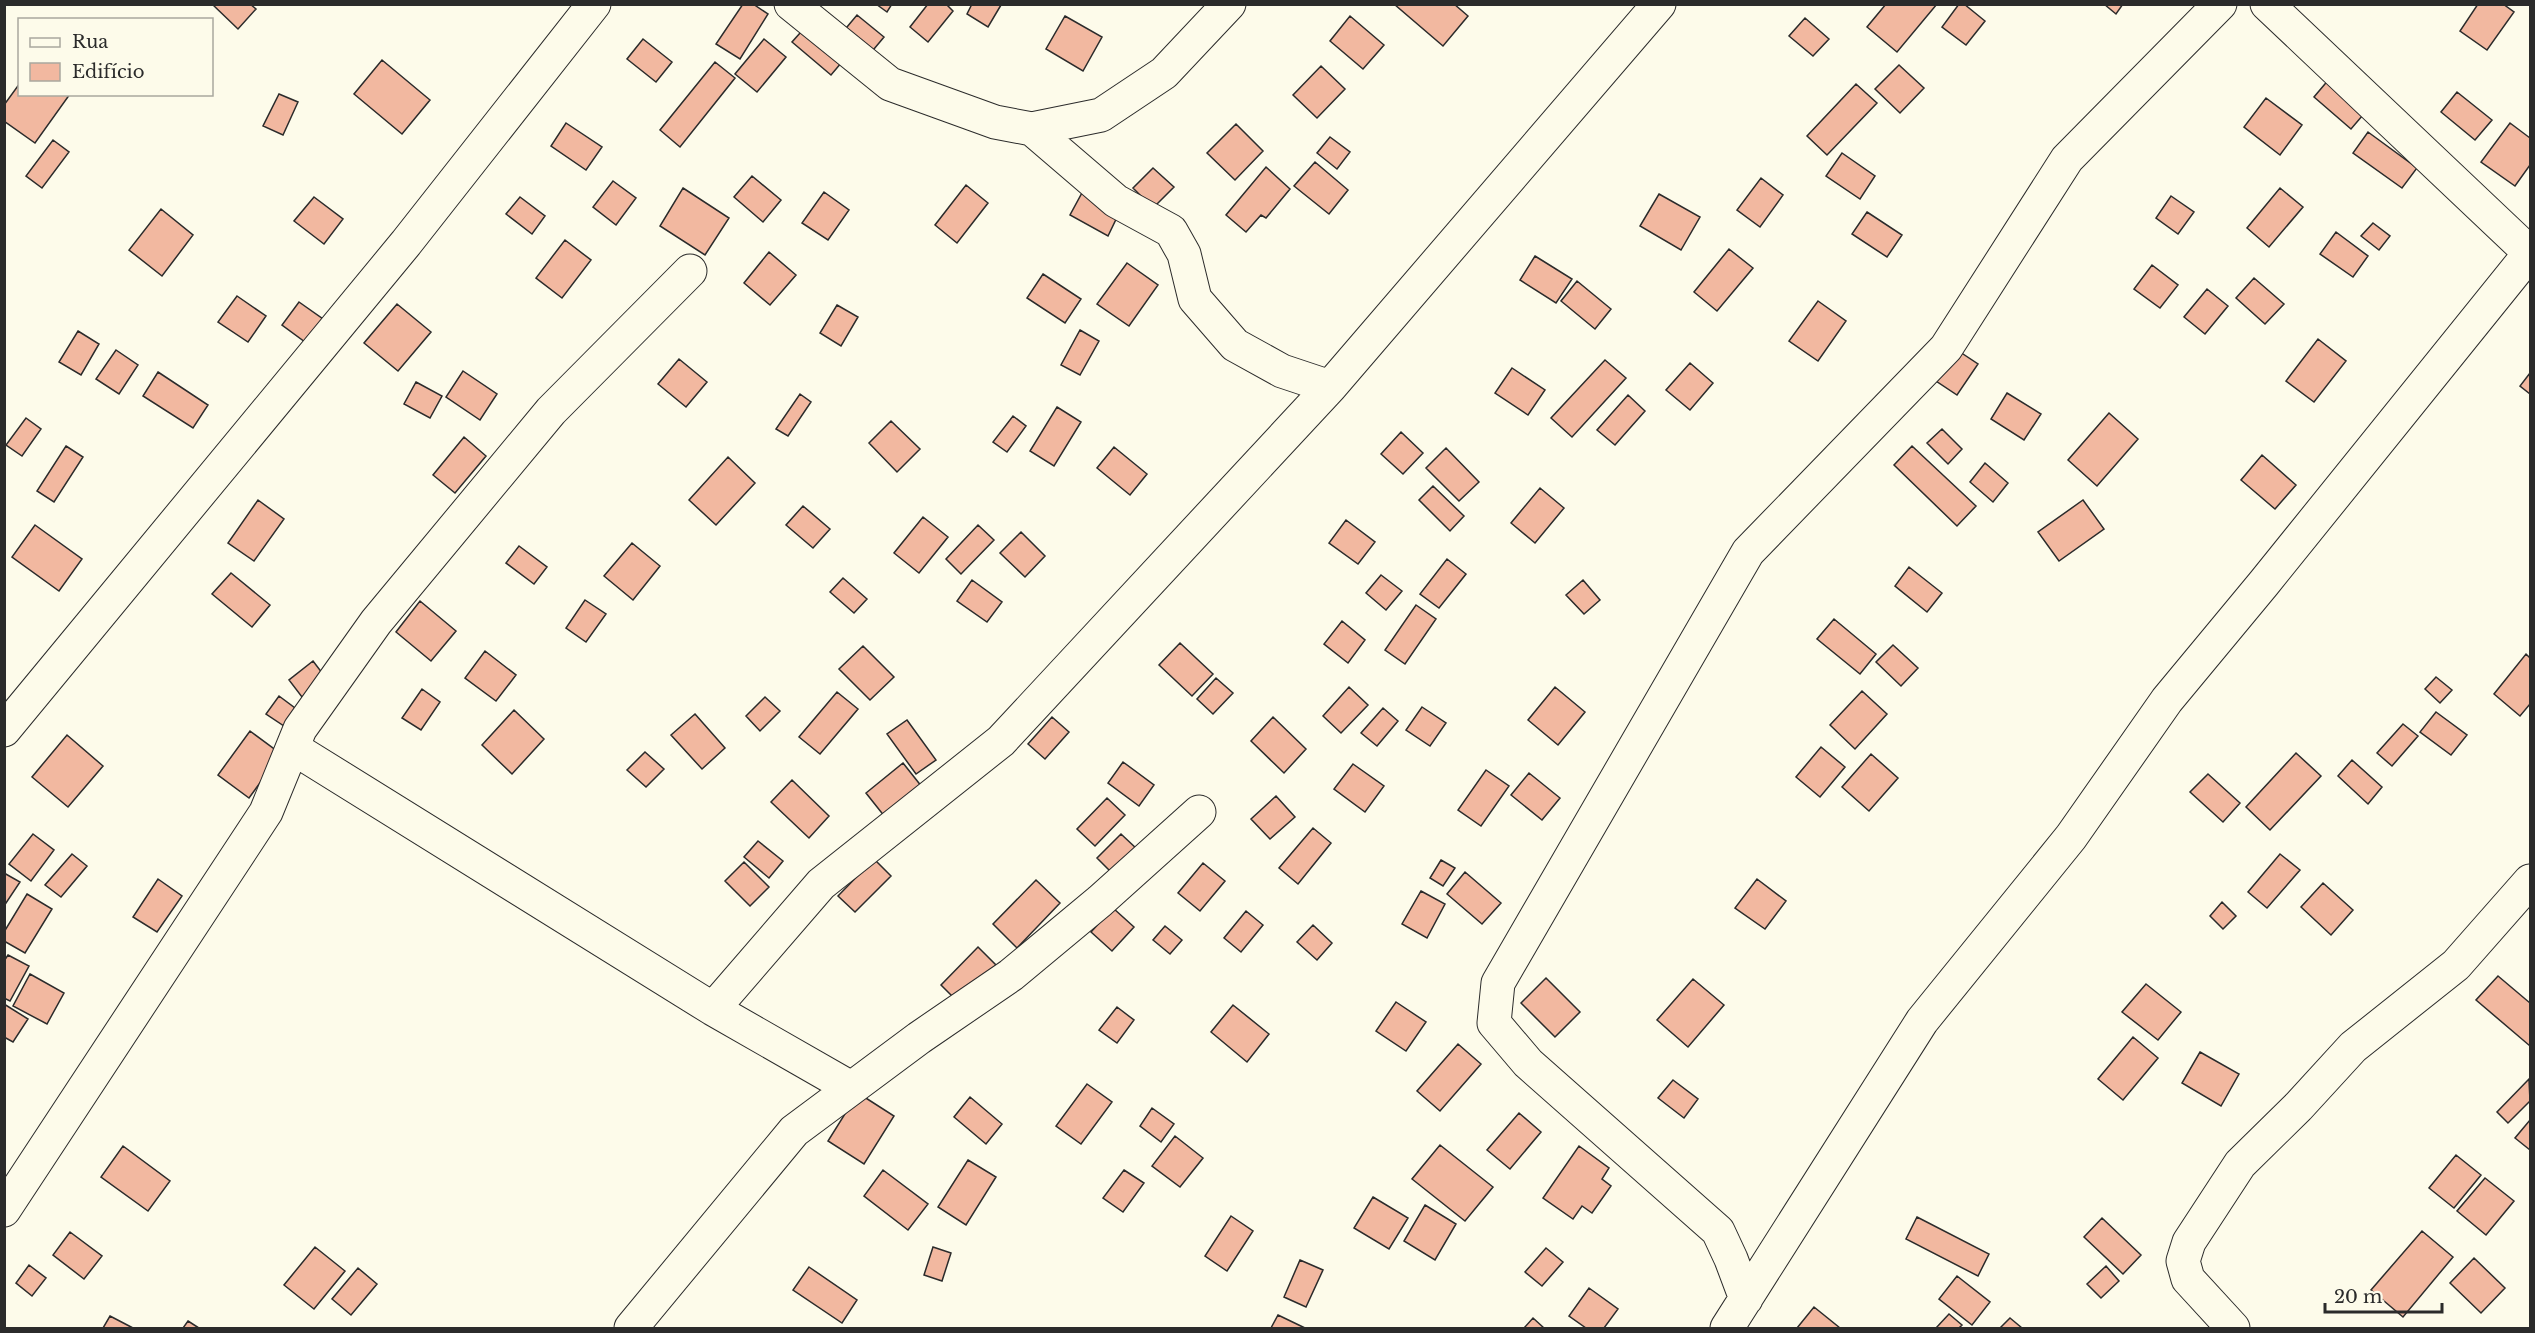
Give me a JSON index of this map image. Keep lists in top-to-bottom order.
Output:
{
  "legend": ["Rua", "Edifício"],
  "scale_bar": "20 m"
}
